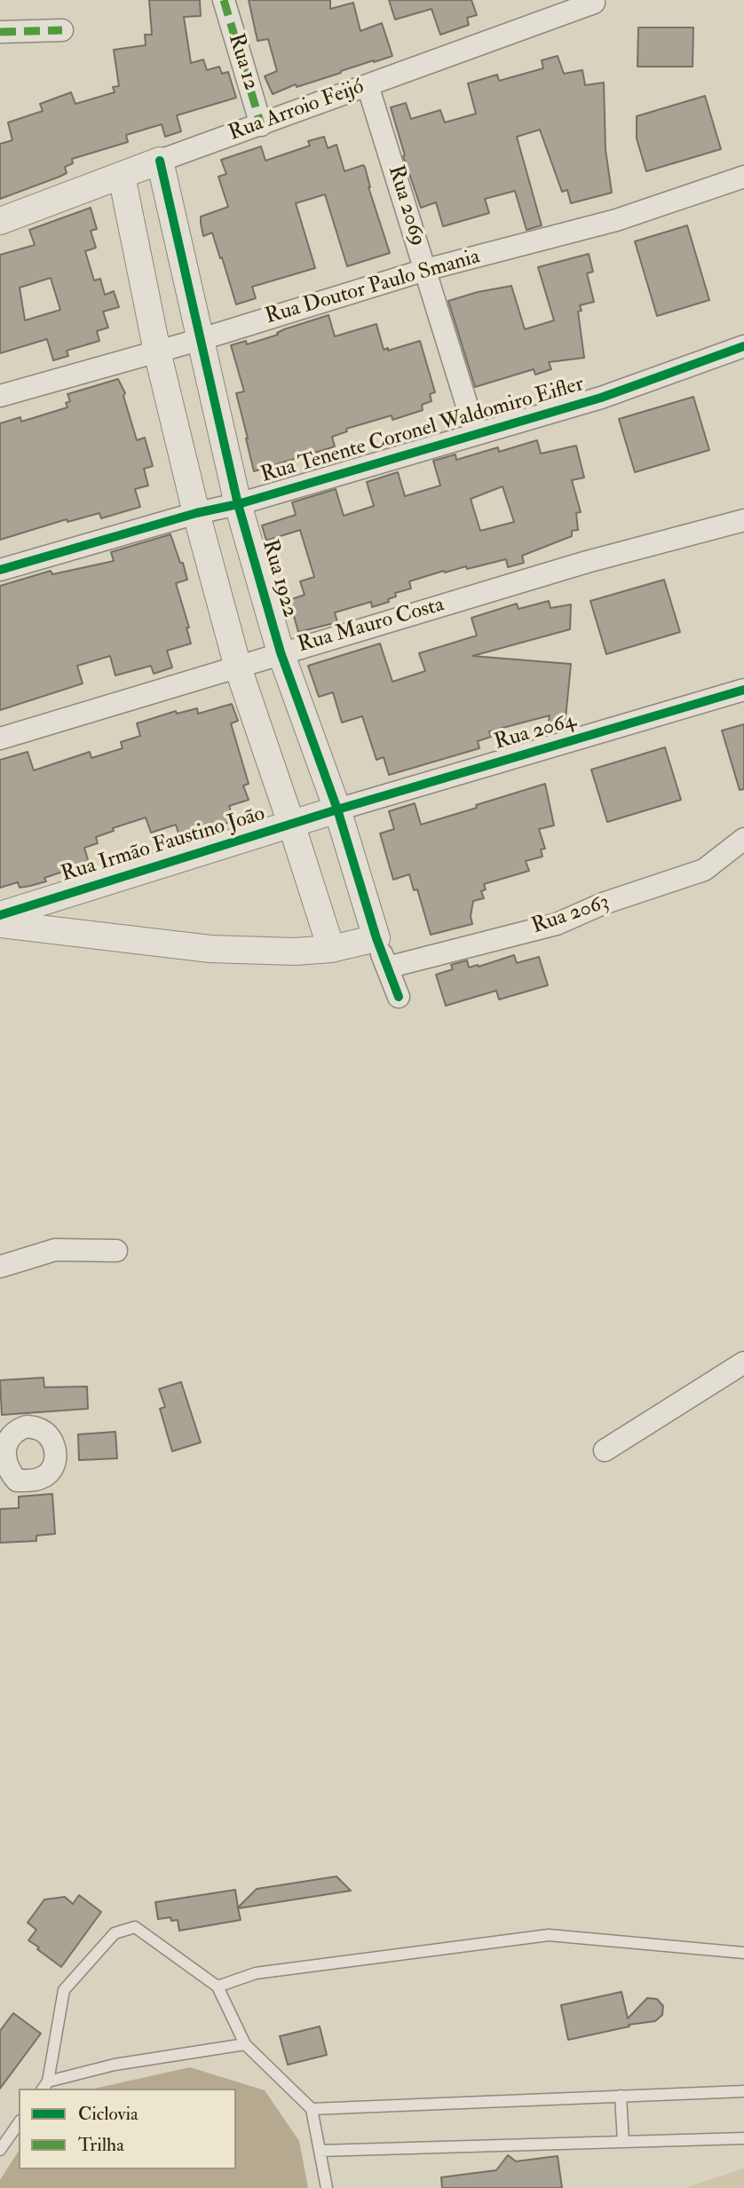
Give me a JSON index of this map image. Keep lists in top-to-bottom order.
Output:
{
  "streets": {
    "street": [
      "Rua 12",
      "Rua Arroio Feijó",
      "Rua 2069",
      "Rua Doutor Paulo Smania",
      "Rua Tenente Coronel Waldomiro Eifler",
      "Rua 1922",
      "Rua Mauro Costa",
      "Rua 2064",
      "Rua Irmão Faustino João",
      "Rua 2063"
    ]
  },
  "crossings": [
    ["Rua 12", "Rua Arroio Feijó"],
    ["Rua Arroio Feijó", "Rua 2069"],
    ["Rua Arroio Feijó", "Rua 1922"],
    ["Rua 2069", "Rua Doutor Paulo Smania"],
    ["Rua 2069", "Rua Tenente Coronel Waldomiro Eifler"],
    ["Rua Doutor Paulo Smania", "Rua 1922"],
    ["Rua Tenente Coronel Waldomiro Eifler", "Rua 1922"],
    ["Rua 1922", "Rua Mauro Costa"],
    ["Rua 1922", "Rua 2064"],
    ["Rua 1922", "Rua Irmão Faustino João"],
    ["Rua 1922", "Rua 2063"],
    ["Rua 2064", "Rua Irmão Faustino João"]
  ],
  "legend": ["Ciclovia", "Trilha"]
}
